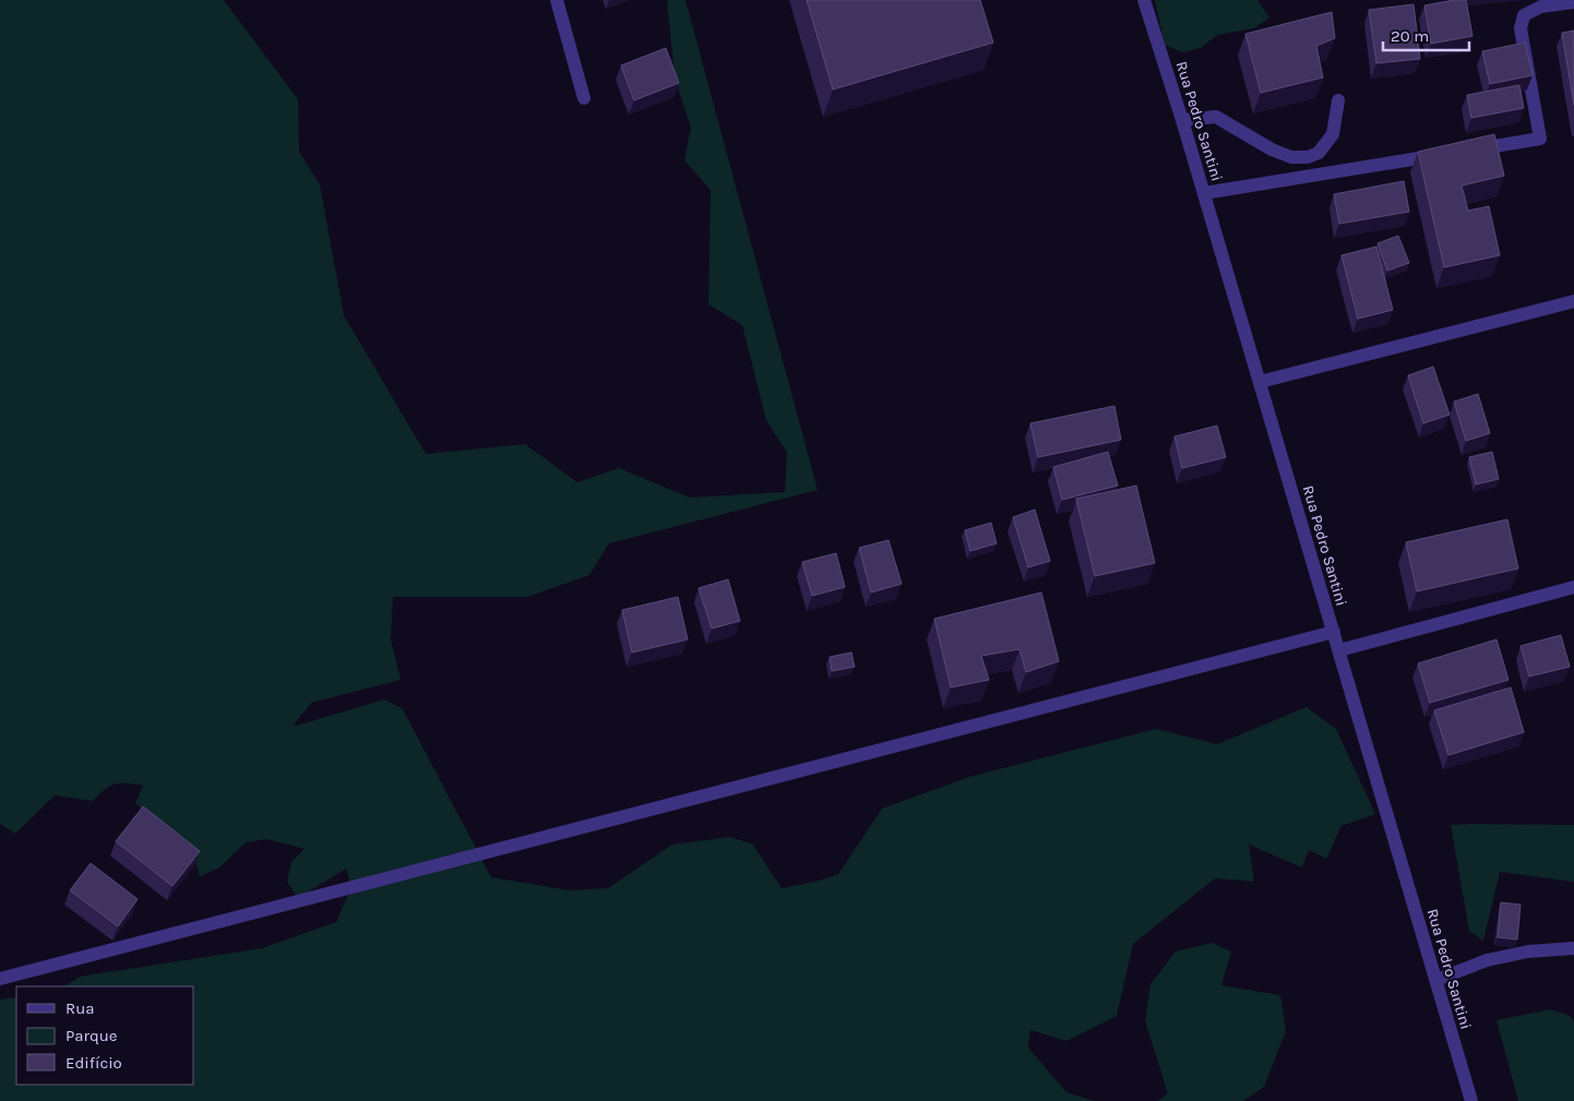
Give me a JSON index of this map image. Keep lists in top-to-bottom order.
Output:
{
  "streets": {
    "street": ["Rua Pedro Santini"]
  },
  "legend": ["Rua", "Parque", "Edifício"],
  "scale_bar": "20 m"
}
